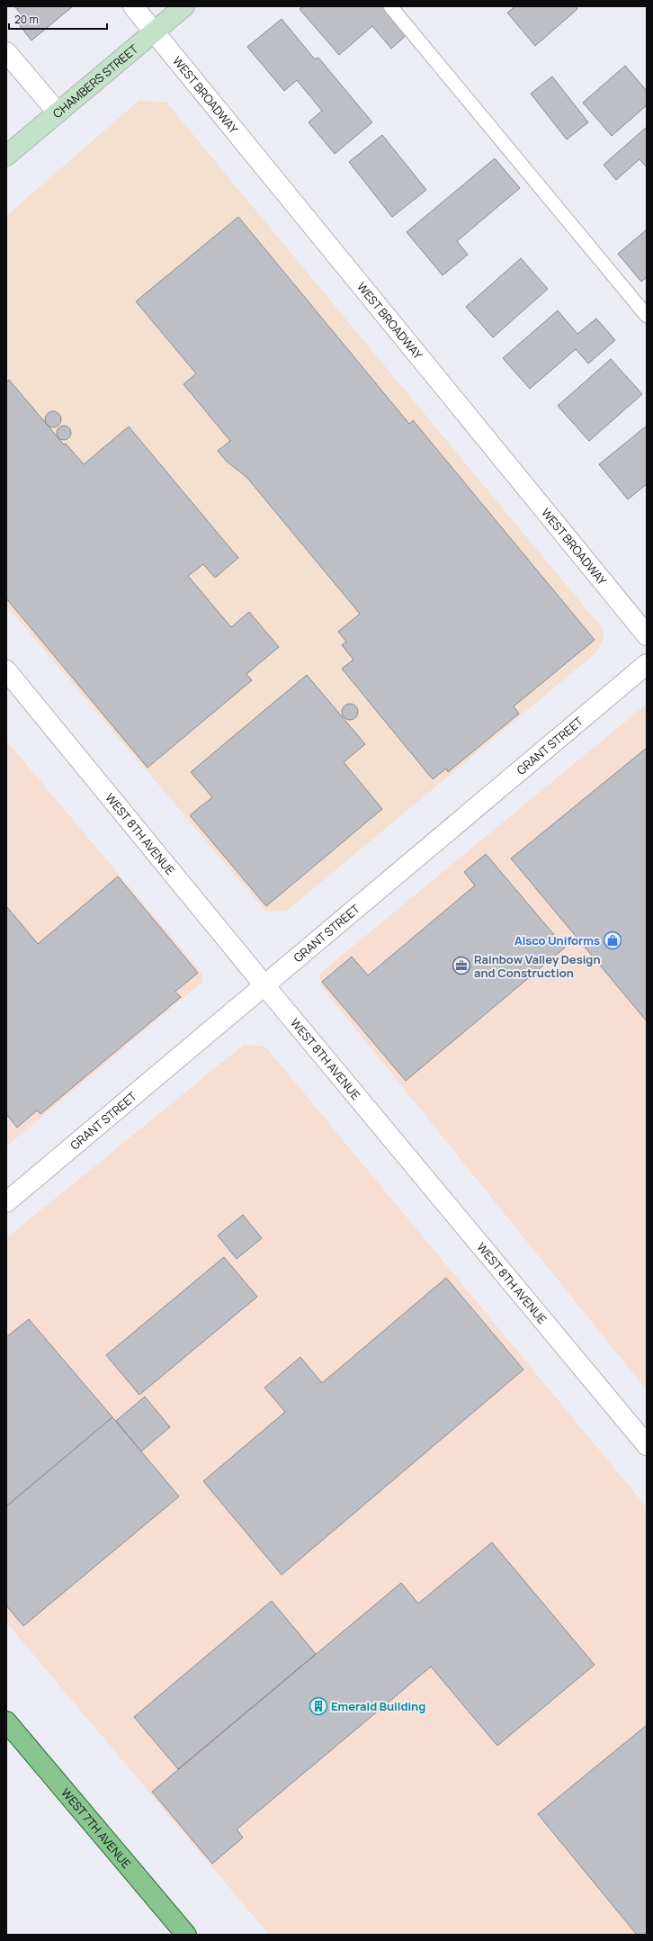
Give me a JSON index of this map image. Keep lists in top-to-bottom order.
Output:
{
  "streets": {
    "main road": ["CHAMBERS STREET", "WEST 7TH AVENUE"],
    "street": ["WEST BROADWAY", "GRANT STREET", "WEST 8TH AVENUE"]
  },
  "crossings": [
    ["CHAMBERS STREET", "WEST BROADWAY"],
    ["GRANT STREET", "WEST 8TH AVENUE"]
  ],
  "places": {
    "shop": ["Alsco Uniforms"],
    "office": ["Rainbow Valley Design and Construction"],
    "building": ["Emerald Building"]
  },
  "scale_bar": "20 m"
}
